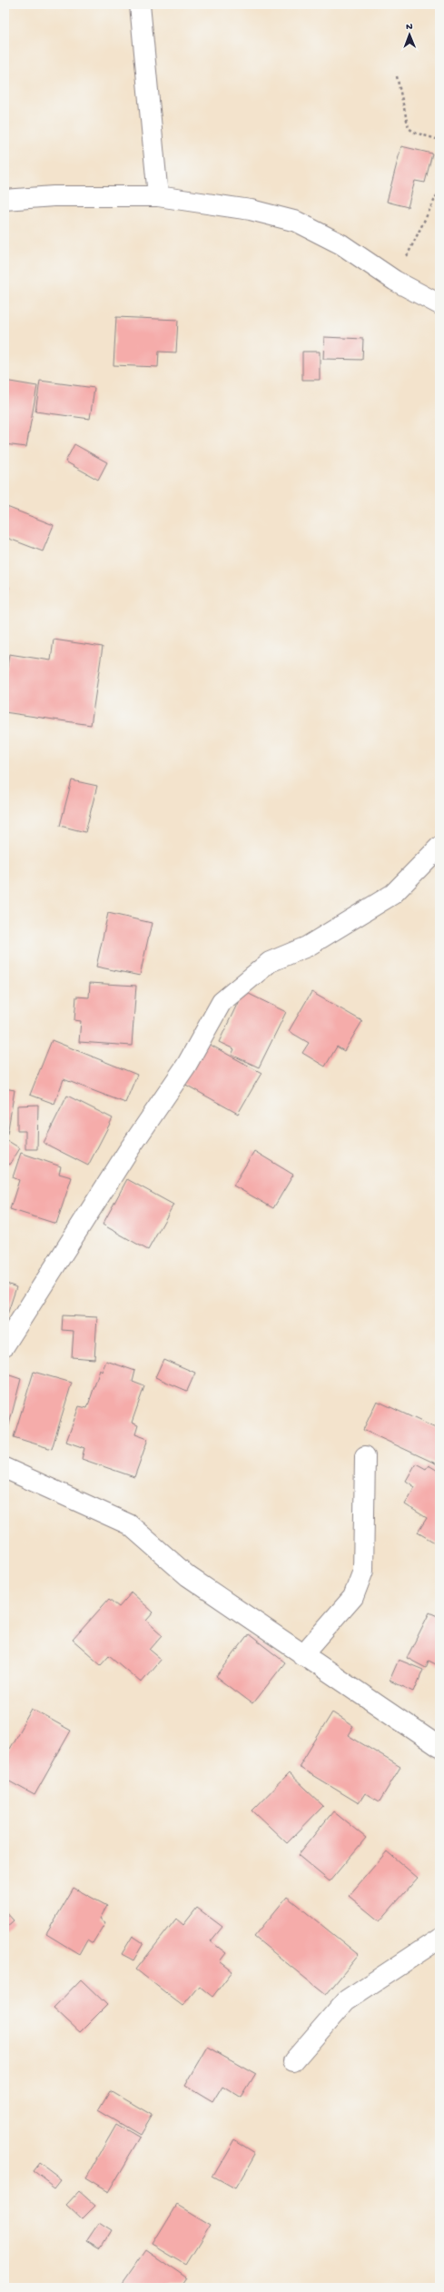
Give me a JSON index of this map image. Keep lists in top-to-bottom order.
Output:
{
  "north": "top"
}
